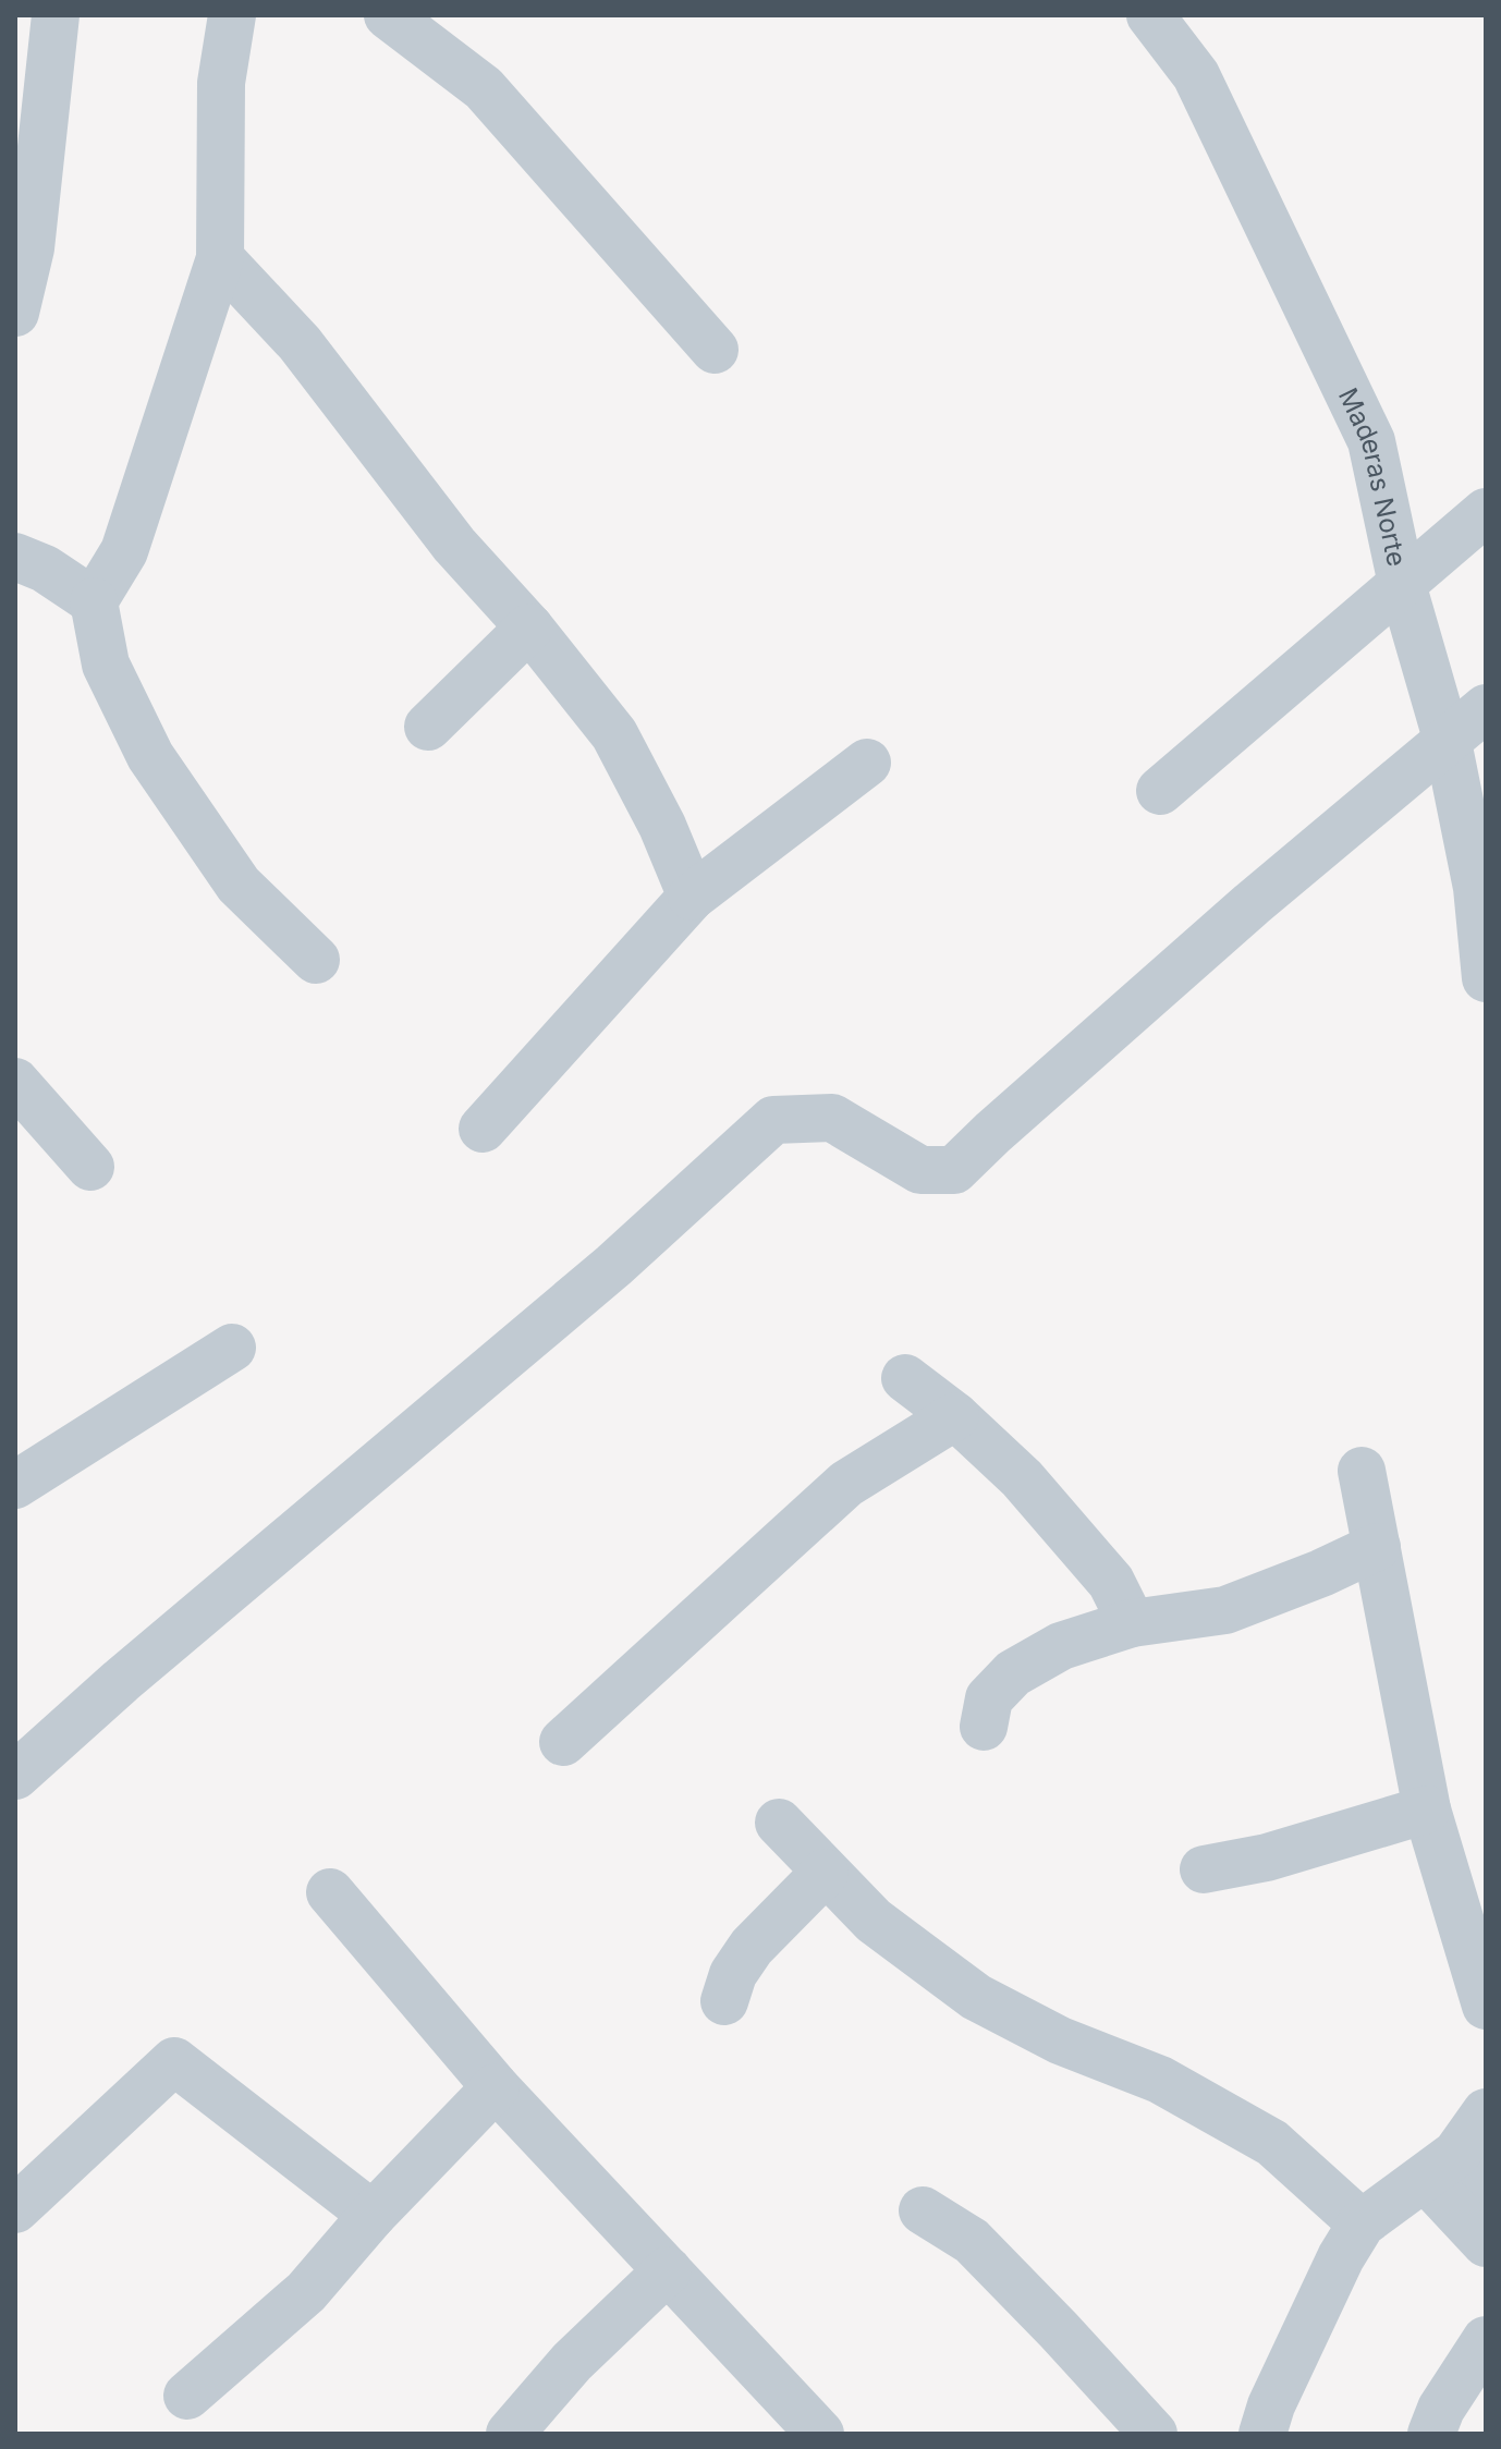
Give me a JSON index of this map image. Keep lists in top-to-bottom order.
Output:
{
  "streets": {
    "street": ["Maderas Norte"]
  }
}
